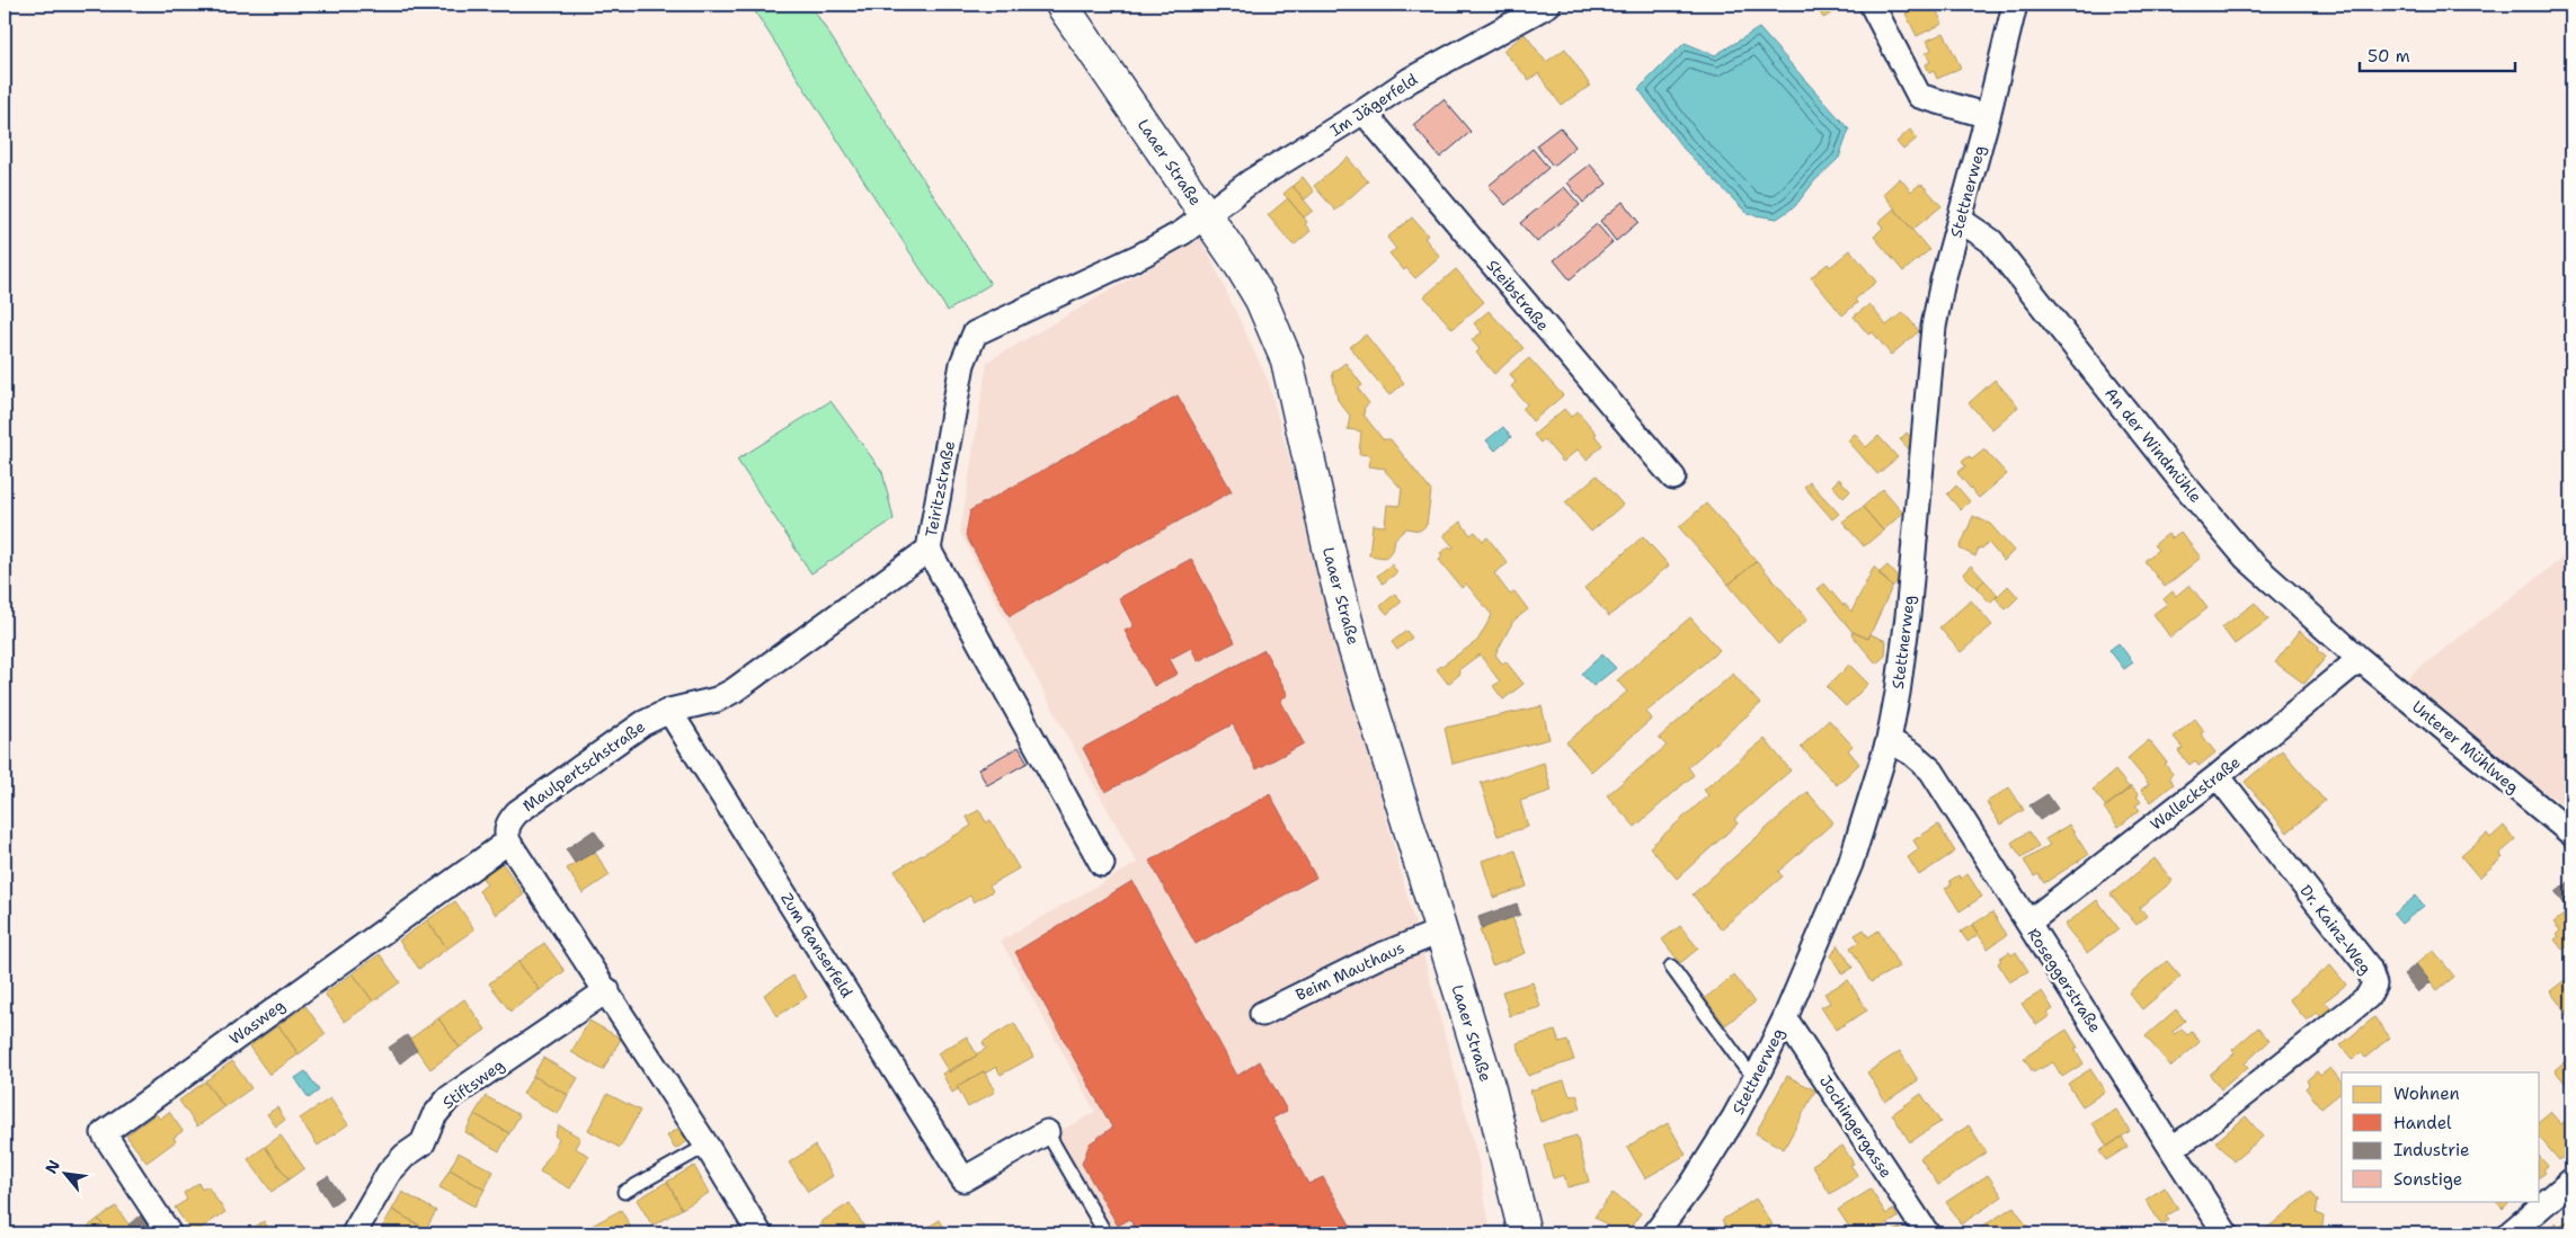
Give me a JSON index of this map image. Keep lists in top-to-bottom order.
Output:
{
  "streets": {
    "street": [
      "Im Jägerfeld",
      "Laaer Straße",
      "Stettnerweg",
      "Steibstraße",
      "An der Windmühle",
      "Teiritzstraße",
      "Unterer Mühlweg",
      "Maulpertschstraße",
      "Walleckstraße",
      "Dr. Kainz-Weg",
      "Zum Ganserfeld",
      "Beim Mauthaus",
      "Roseggerstraße",
      "Wasweg",
      "Stiftsweg",
      "Jochingergasse"
    ]
  },
  "crossings": [
    ["Im Jägerfeld", "Laaer Straße"],
    ["Im Jägerfeld", "Steibstraße"],
    ["Im Jägerfeld", "Teiritzstraße"],
    ["Laaer Straße", "Teiritzstraße"],
    ["Laaer Straße", "Beim Mauthaus"],
    ["Stettnerweg", "An der Windmühle"],
    ["Stettnerweg", "Roseggerstraße"],
    ["Stettnerweg", "Jochingergasse"],
    ["An der Windmühle", "Unterer Mühlweg"],
    ["An der Windmühle", "Walleckstraße"],
    ["Teiritzstraße", "Maulpertschstraße"],
    ["Unterer Mühlweg", "Walleckstraße"],
    ["Maulpertschstraße", "Zum Ganserfeld"],
    ["Maulpertschstraße", "Wasweg"],
    ["Walleckstraße", "Dr. Kainz-Weg"],
    ["Walleckstraße", "Roseggerstraße"],
    ["Dr. Kainz-Weg", "Roseggerstraße"]
  ],
  "legend": [
    "Wohnen",
    "Handel",
    "Industrie",
    "Sonstige"
  ],
  "scale_bar": "50 m",
  "north": "top left"
}
